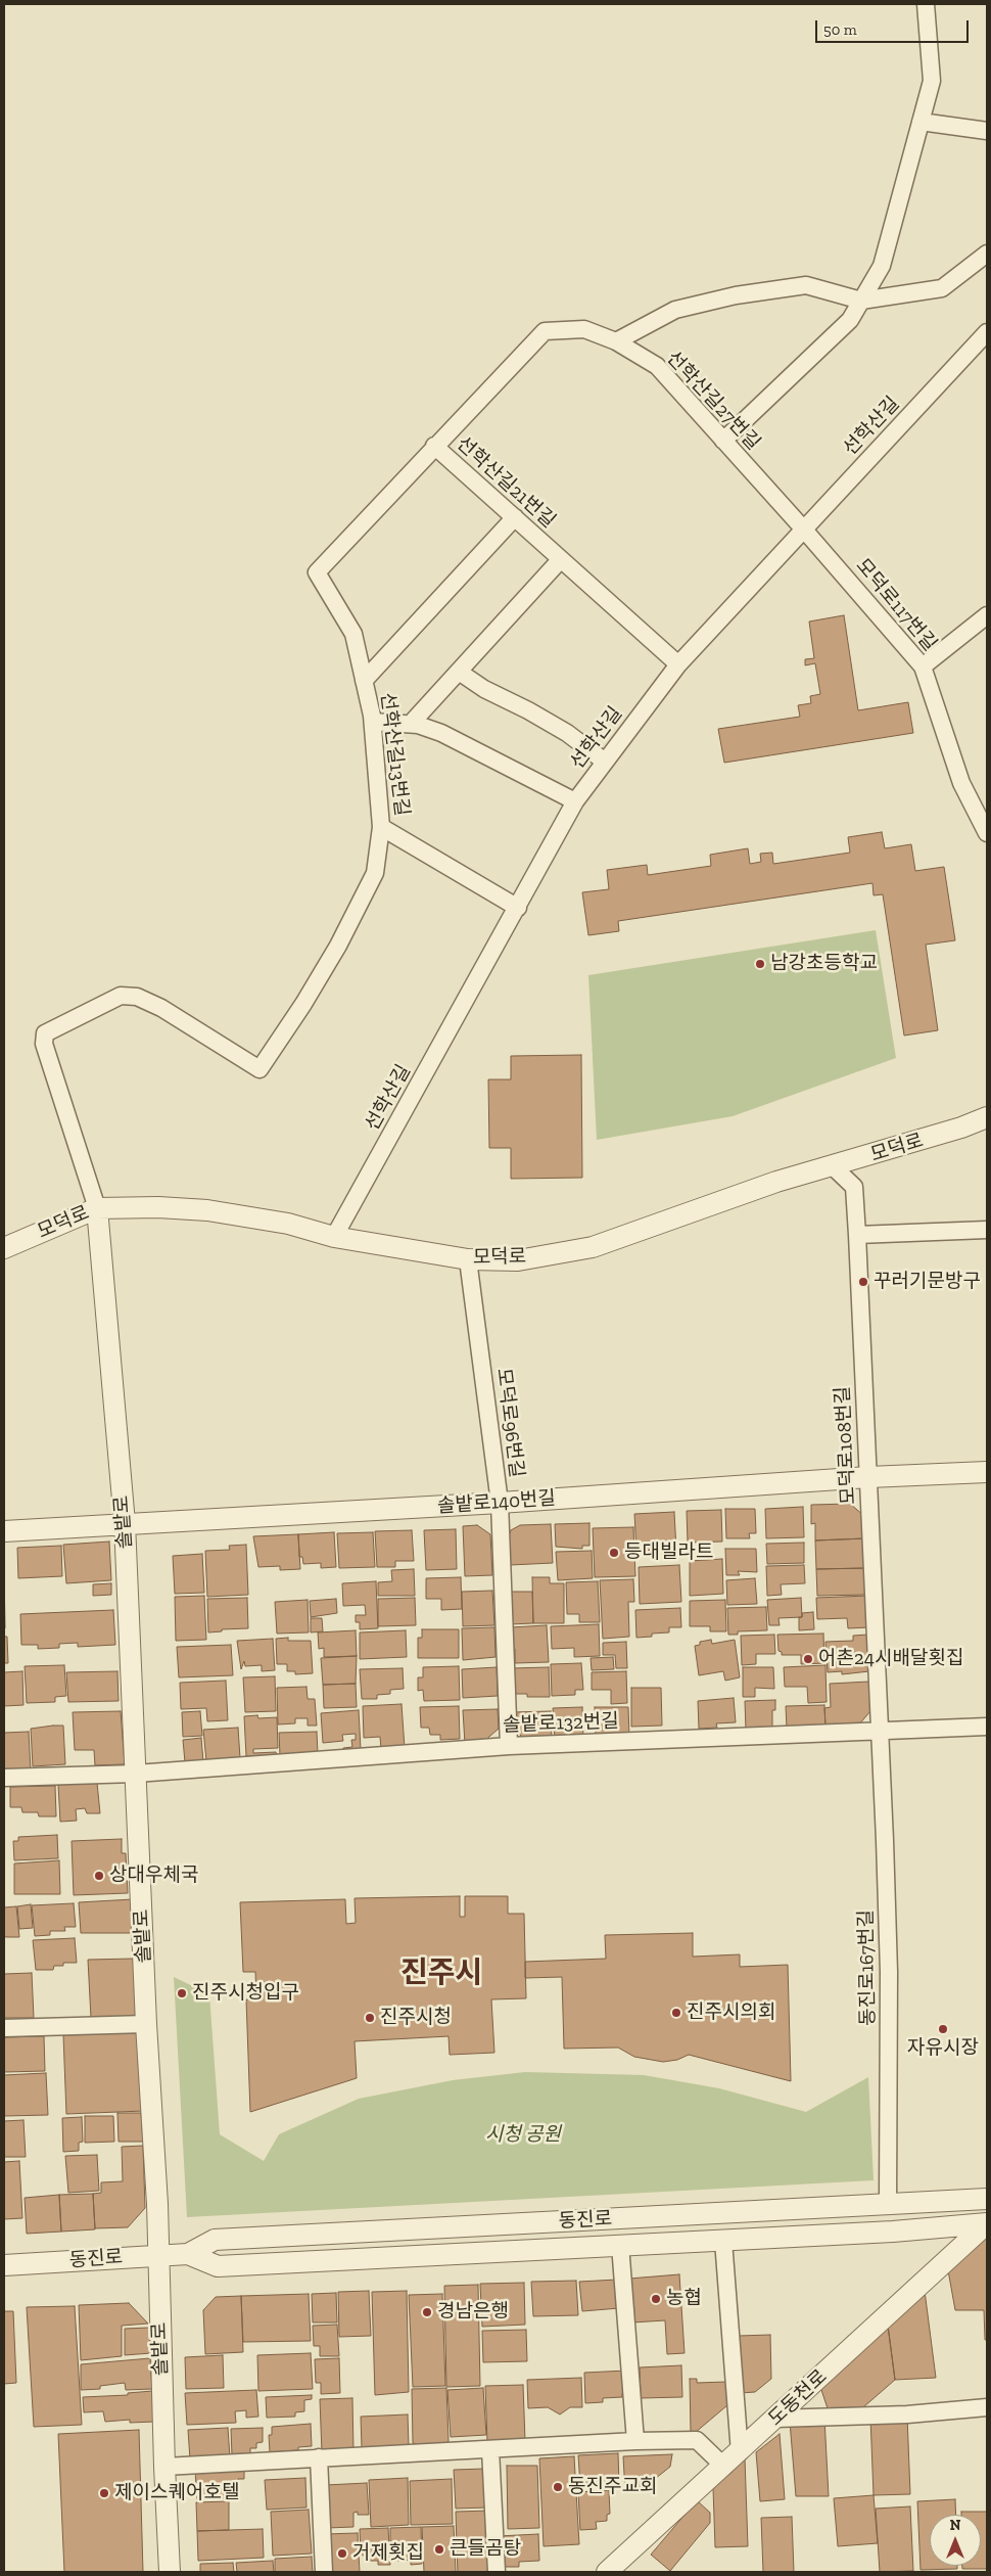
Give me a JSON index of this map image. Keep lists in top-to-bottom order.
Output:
{
  "streets": {
    "street": [
      "선학산길27번길",
      "선학산길",
      "선학산길21번길",
      "모덕로117번길",
      "선학산길13번길",
      "모덕로",
      "모덕로96번길",
      "모덕로108번길",
      "솔밭로140번길",
      "솔밭로",
      "솔밭로132번길",
      "동진로167번길",
      "동진로",
      "도동천로"
    ]
  },
  "crossings": [
    ["선학산길27번길", "선학산길"],
    ["선학산길27번길", "선학산길21번길"],
    ["선학산길27번길", "모덕로117번길"],
    ["선학산길", "선학산길21번길"],
    ["선학산길", "모덕로117번길"],
    ["선학산길", "선학산길13번길"],
    ["선학산길", "모덕로"],
    ["선학산길21번길", "선학산길13번길"],
    ["모덕로", "모덕로96번길"],
    ["모덕로", "모덕로108번길"],
    ["모덕로", "솔밭로"],
    ["모덕로96번길", "솔밭로140번길"],
    ["모덕로96번길", "솔밭로132번길"],
    ["모덕로108번길", "솔밭로140번길"],
    ["모덕로108번길", "솔밭로132번길"],
    ["모덕로108번길", "동진로167번길"],
    ["솔밭로140번길", "솔밭로"],
    ["솔밭로", "솔밭로132번길"],
    ["솔밭로", "동진로"],
    ["솔밭로132번길", "동진로167번길"],
    ["동진로167번길", "동진로"],
    ["동진로", "도동천로"]
  ],
  "districts": ["진주시"],
  "parks": ["시청 공원"],
  "places": [
    "남강초등학교",
    "꾸러기문방구",
    "등대빌라트",
    "어촌24시배달횟집",
    "상대우체국",
    "진주시청입구",
    "진주시의회",
    "진주시청",
    "자유시장",
    "농협",
    "경남은행",
    "동진주교회",
    "제이스퀘어호텔",
    "큰들곰탕",
    "거제횟집"
  ],
  "scale_bar": "50 m",
  "north": "top"
}
